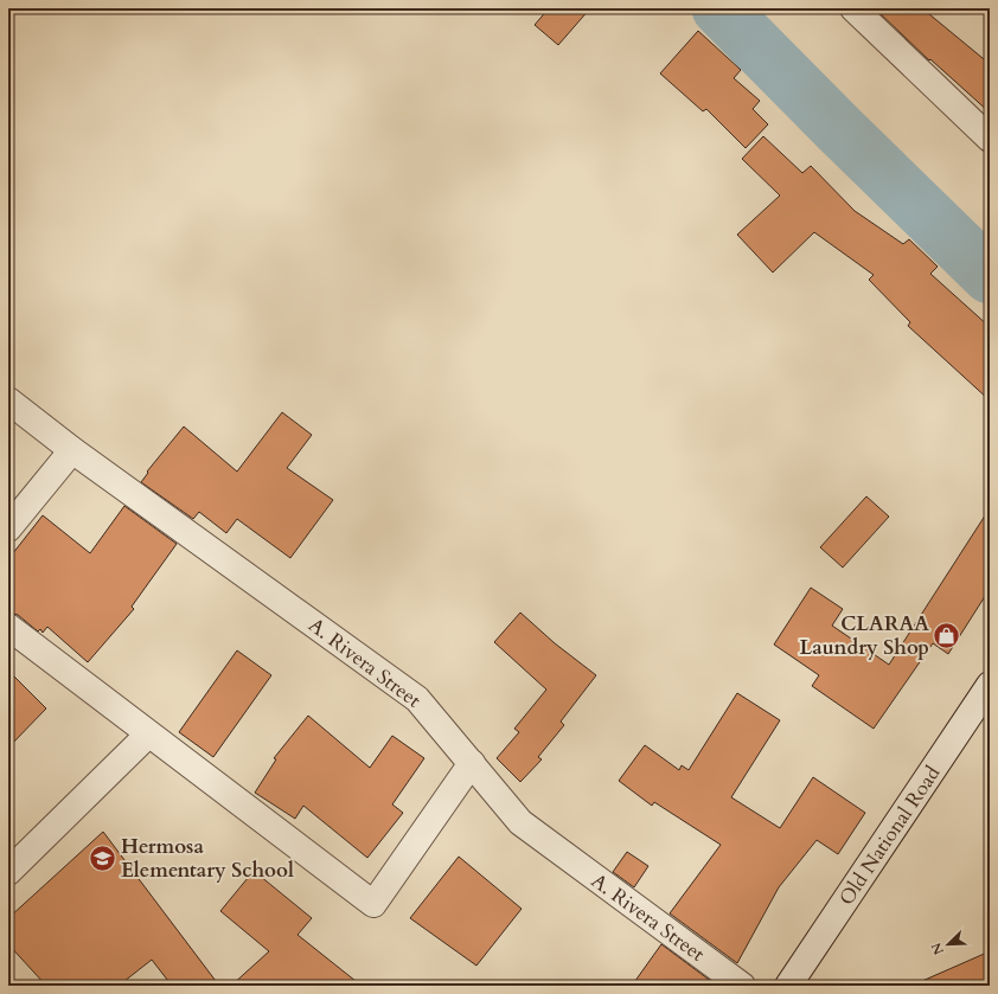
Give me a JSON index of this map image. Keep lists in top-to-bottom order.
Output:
{
  "streets": {
    "street": ["A. Rivera Street", "Old National Road"]
  },
  "places": {
    "shop": ["CLARAA Laundry Shop"],
    "school or university": ["Hermosa Elementary School"]
  },
  "north": "bottom left"
}
